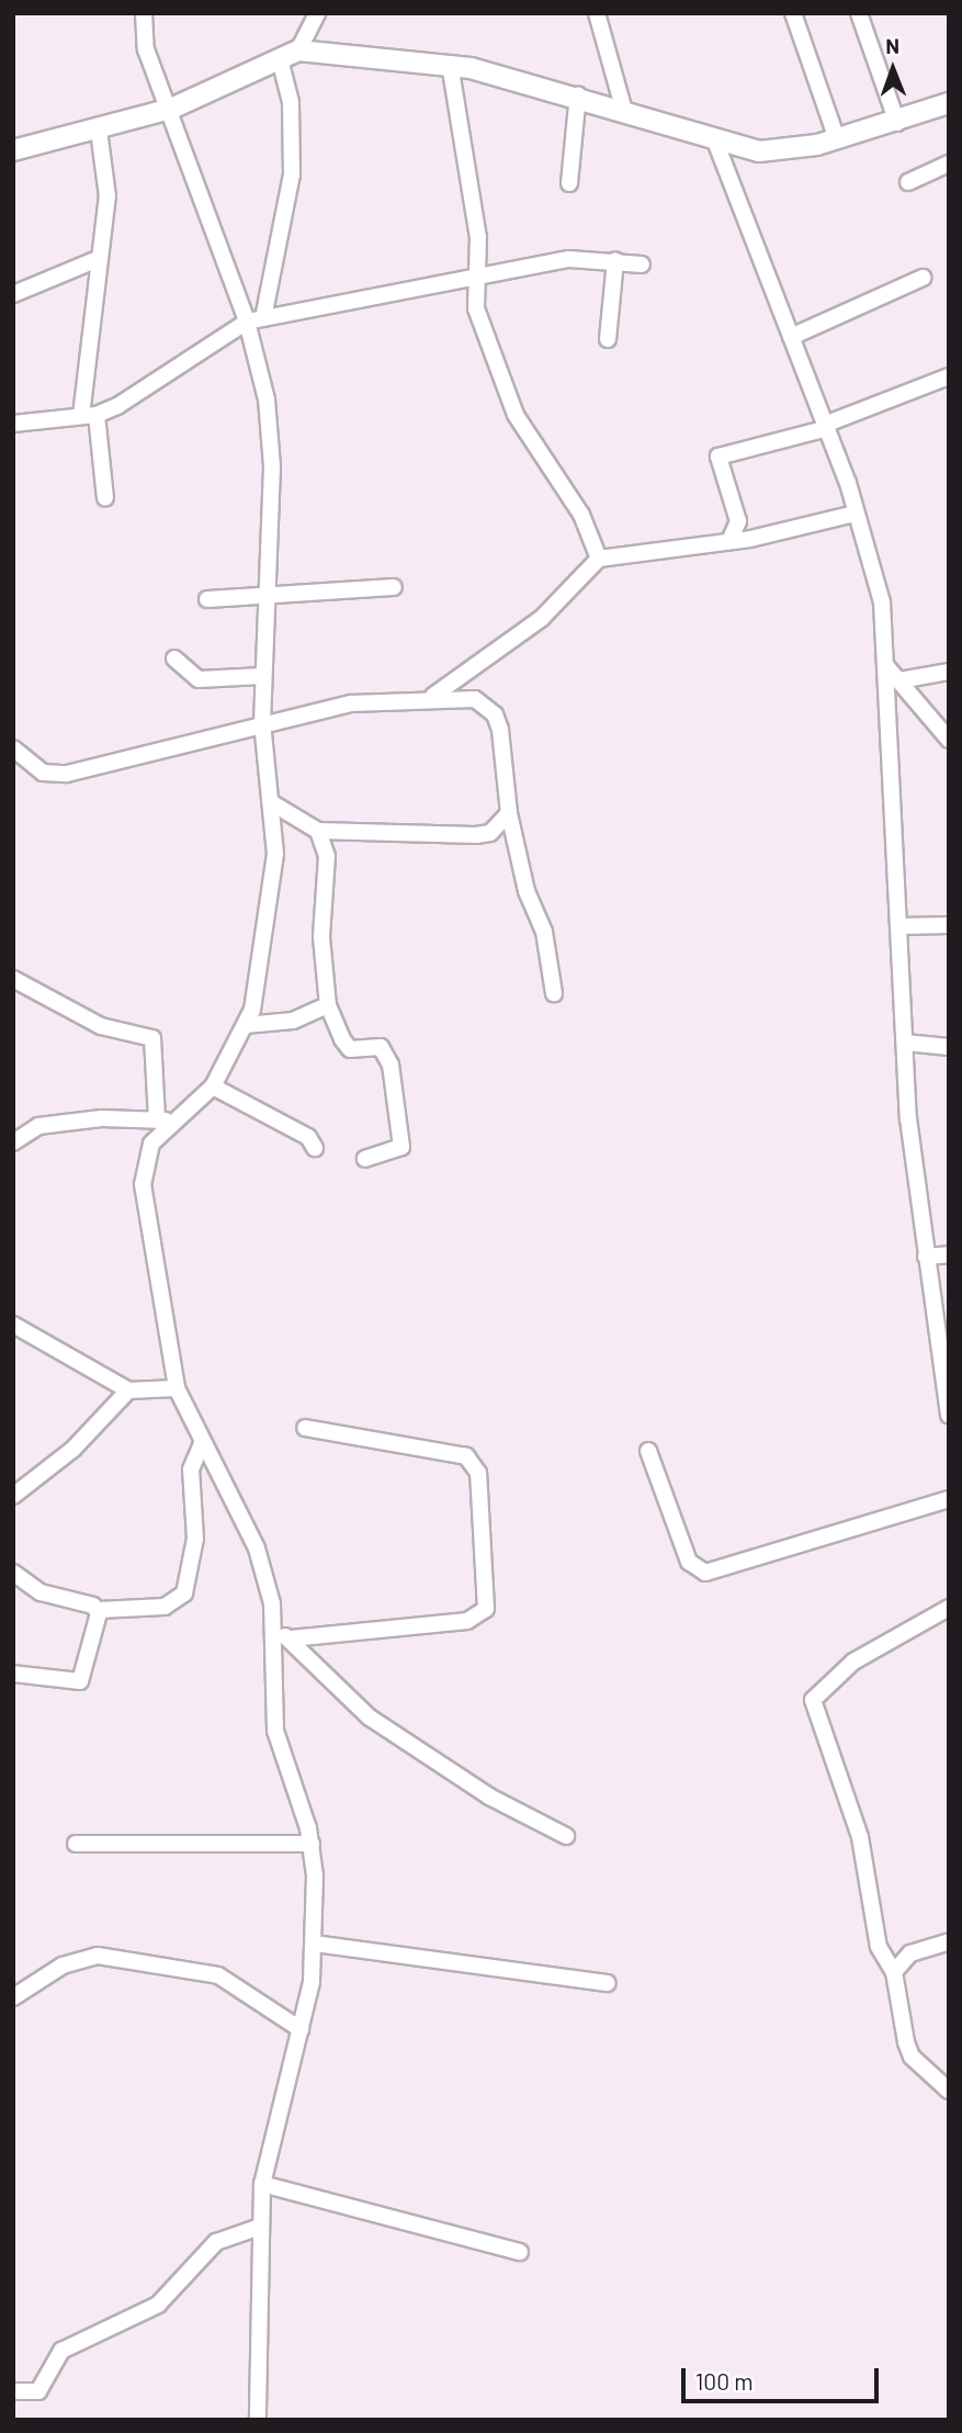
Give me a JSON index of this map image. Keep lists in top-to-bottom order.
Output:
{
  "scale_bar": "100 m",
  "north": "top"
}
